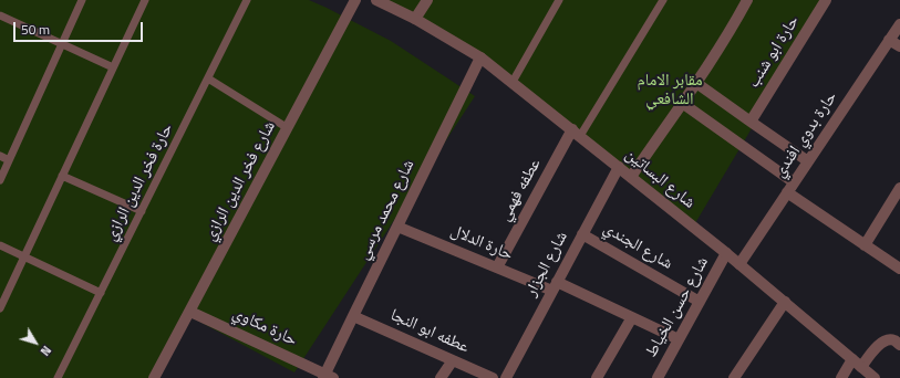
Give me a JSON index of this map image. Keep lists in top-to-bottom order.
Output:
{
  "streets": {
    "street": [
      "حارة ابو شنب",
      "حارة بدوي افندي",
      "شارع البساتين",
      "شارع فخر الدين الرازي",
      "عطفه فهمي",
      "شارع محمد مرسي",
      "حارة الدلال",
      "شارع الجندي",
      "شارع الجزار",
      "شارع حسن الخياط",
      "حارة مكاوي",
      "عطفه ابو النجا"
    ],
    "lane": ["حارة فخر الدين الرازي"]
  },
  "crossings": [
    ["حارة بدوي افندي", "شارع البساتين"],
    ["شارع البساتين", "عطفه فهمي"],
    ["شارع البساتين", "شارع محمد مرسي"],
    ["شارع البساتين", "شارع الجزار"],
    ["شارع البساتين", "شارع حسن الخياط"],
    ["شارع فخر الدين الرازي", "حارة مكاوي"],
    ["عطفه فهمي", "حارة الدلال"],
    ["شارع محمد مرسي", "حارة الدلال"],
    ["شارع محمد مرسي", "حارة مكاوي"],
    ["شارع محمد مرسي", "عطفه ابو النجا"],
    ["حارة الدلال", "شارع الجزار"],
    ["حارة الدلال", "شارع حسن الخياط"],
    ["شارع الجندي", "شارع الجزار"],
    ["شارع الجندي", "شارع حسن الخياط"]
  ],
  "parks": ["مقابر الامام الشافعي"],
  "scale_bar": "50 m",
  "north": "bottom right"
}
